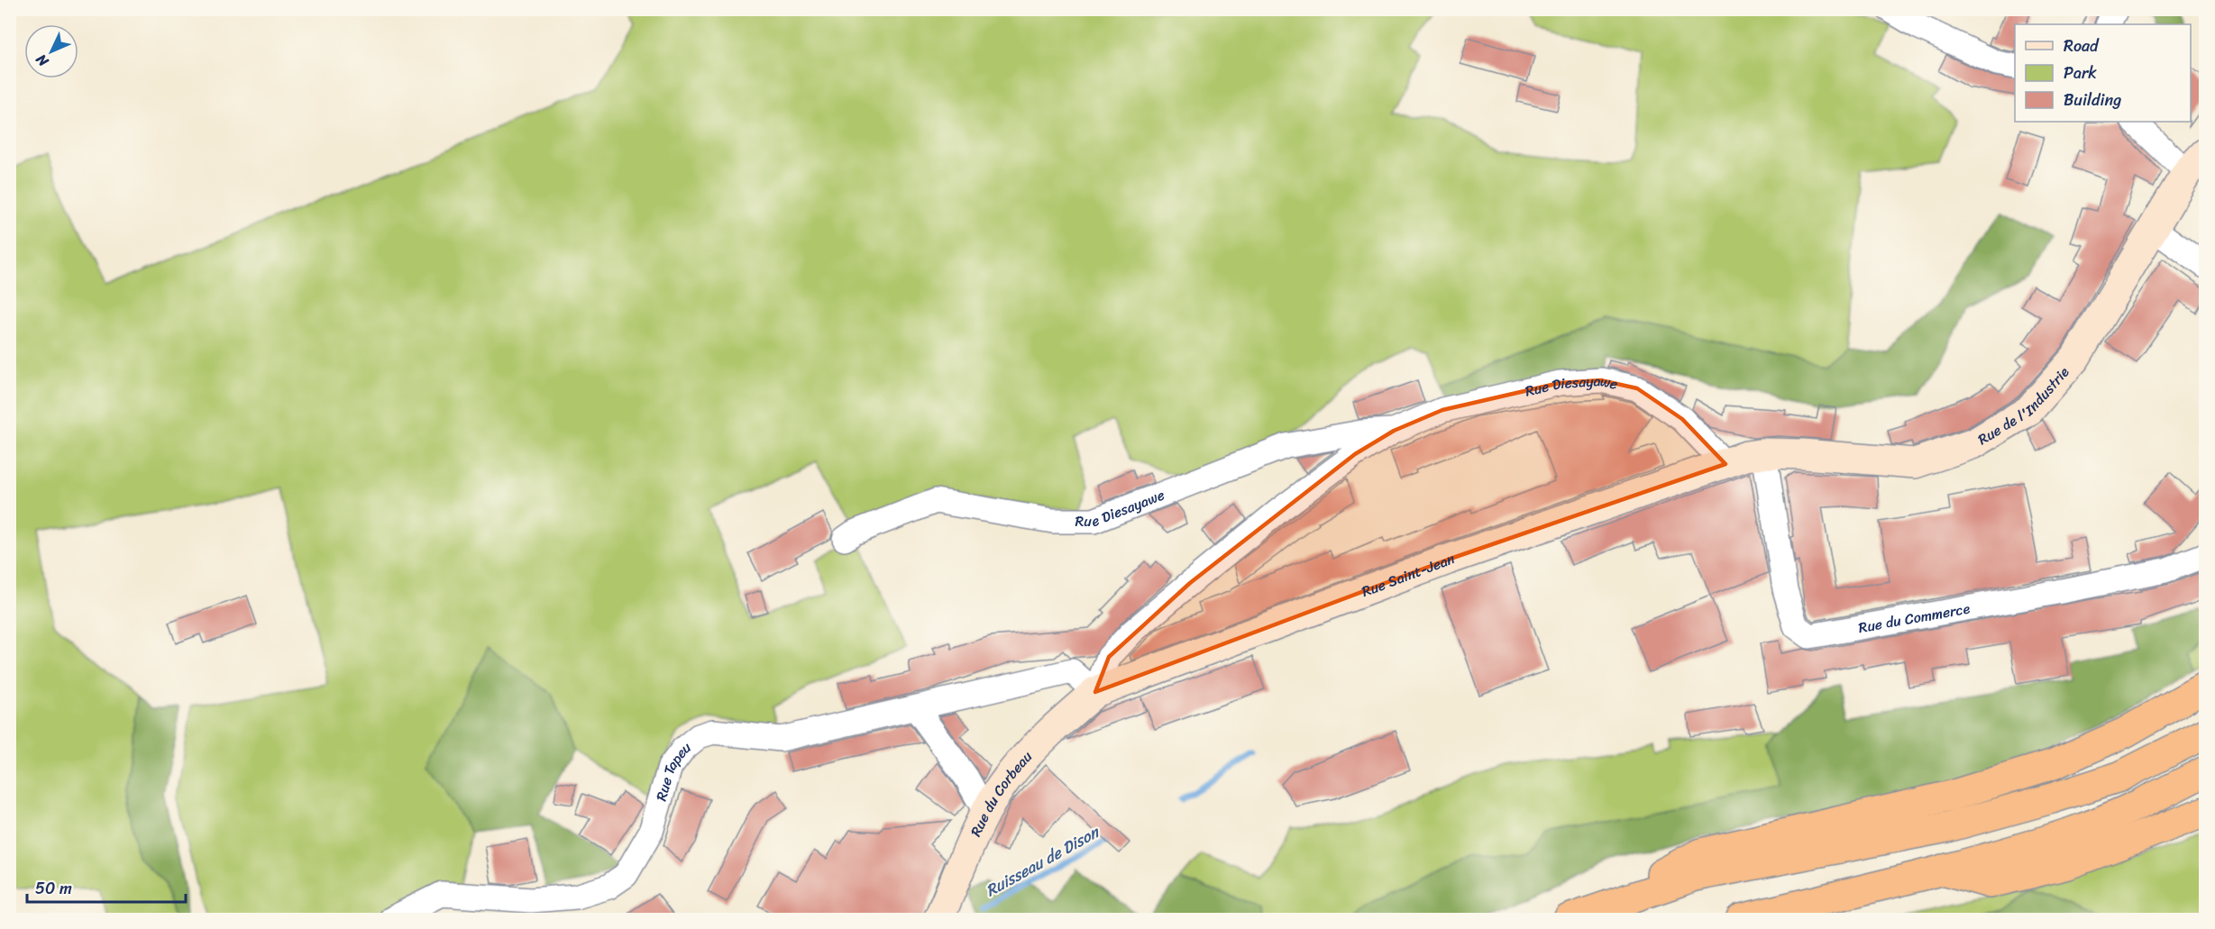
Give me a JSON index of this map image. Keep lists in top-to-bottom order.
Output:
{
  "streets": {
    "street": [
      "Rue Diesayawe",
      "Rue de l'Industrie",
      "Rue Saint-Jean",
      "Rue du Commerce",
      "Rue Tapeu",
      "Rue du Corbeau"
    ]
  },
  "crossings": [
    ["Rue Diesayawe", "Rue de l'Industrie"],
    ["Rue Diesayawe", "Rue Saint-Jean"],
    ["Rue Diesayawe", "Rue Tapeu"],
    ["Rue Diesayawe", "Rue du Corbeau"],
    ["Rue de l'Industrie", "Rue Saint-Jean"],
    ["Rue de l'Industrie", "Rue du Commerce"],
    ["Rue Saint-Jean", "Rue Tapeu"],
    ["Rue Saint-Jean", "Rue du Corbeau"],
    ["Rue Tapeu", "Rue du Corbeau"]
  ],
  "water": ["Ruisseau de Dison"],
  "legend": ["Road", "Park", "Building"],
  "scale_bar": "50 m",
  "north": "bottom left"
}
